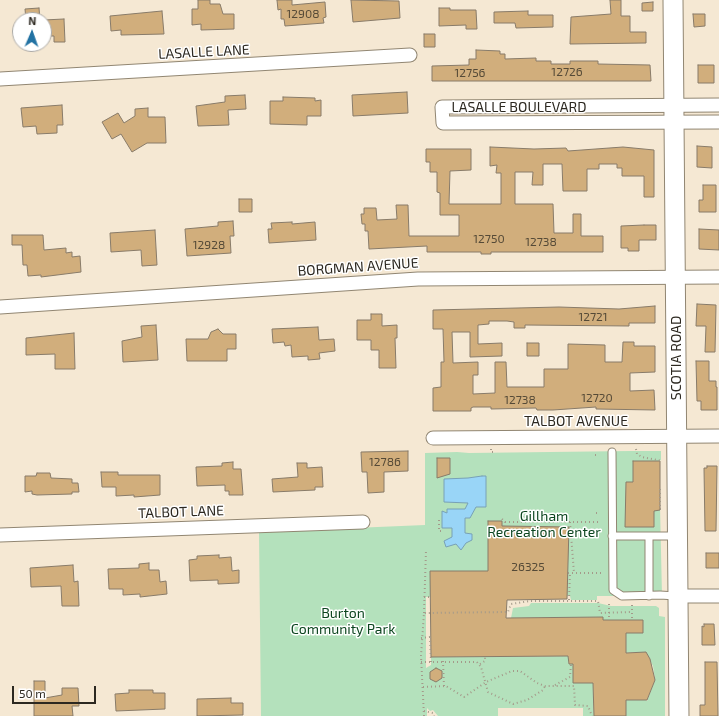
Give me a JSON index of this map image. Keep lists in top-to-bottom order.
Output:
{
  "streets": {
    "street": [
      "LASALLE LANE",
      "LASALLE BOULEVARD",
      "BORGMAN AVENUE",
      "SCOTIA ROAD",
      "TALBOT AVENUE",
      "TALBOT LANE"
    ]
  },
  "crossings": [
    ["LASALLE BOULEVARD", "SCOTIA ROAD"],
    ["BORGMAN AVENUE", "SCOTIA ROAD"],
    ["SCOTIA ROAD", "TALBOT AVENUE"]
  ],
  "parks": ["Gillham Recreation Center", "Burton Community Park"],
  "house_numbers": [
    "12908",
    "12726",
    "12756",
    "12750",
    "12738",
    "12928",
    "12721",
    "12720",
    "12738",
    "12786",
    "26325"
  ],
  "scale_bar": "50 m",
  "north": "top"
}
